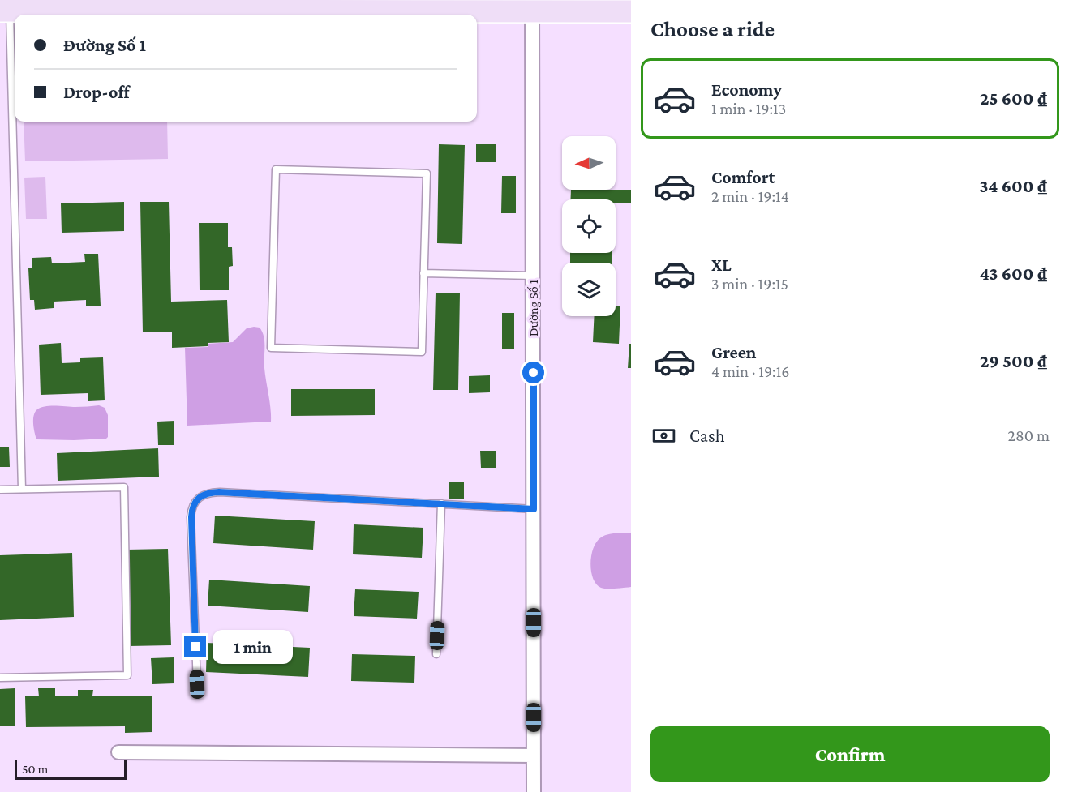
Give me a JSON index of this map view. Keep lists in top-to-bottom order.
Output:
{
  "streets": {
    "street": ["Đường Số 1"]
  },
  "scale_bar": "50 m",
  "north": "left",
  "page": {
    "heading": "Choose a ride",
    "banner": ["Đường Số 1", "Drop-off"],
    "list": [
      {
        "name": "Economy",
        "note": "1 min · 19:13",
        "value": "25 600 ₫"
      },
      {
        "name": "Comfort",
        "note": "2 min · 19:14",
        "value": "34 600 ₫"
      },
      {
        "name": "XL",
        "note": "3 min · 19:15",
        "value": "43 600 ₫"
      },
      {
        "name": "Green",
        "note": "4 min · 19:16",
        "value": "29 500 ₫"
      }
    ],
    "pay": ["Cash", "280 m"],
    "bubble": "1 min",
    "buttons": "Confirm",
    "scale": "50 m"
  }
}
